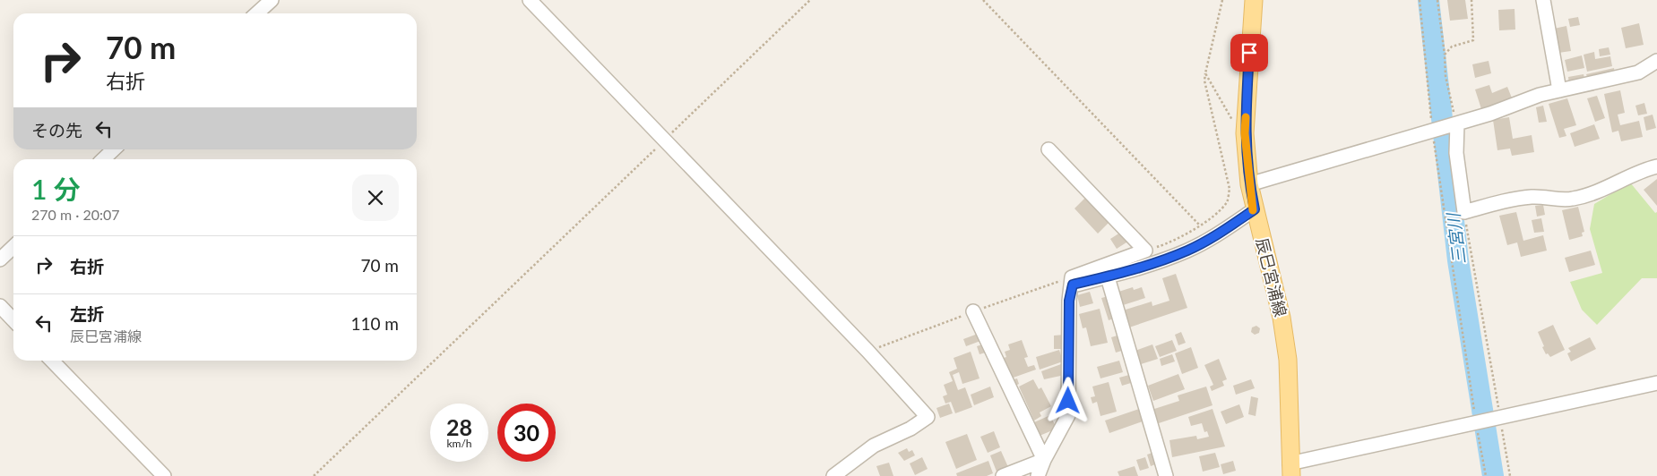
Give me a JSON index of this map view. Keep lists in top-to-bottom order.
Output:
{
  "streets": {
    "main road": ["辰巳宮浦線"]
  },
  "water": ["三宮川"],
  "page": {
    "turn": ["70 m", "右折"],
    "then": "その先",
    "heading": ["1 分", "270 m · 20:07"],
    "list": [
      {
        "name": "右折",
        "value": "70 m"
      },
      {
        "name": "左折",
        "note": "辰巳宮浦線",
        "value": "110 m"
      }
    ],
    "speed": "28 km/h",
    "limit": "30"
  }
}
